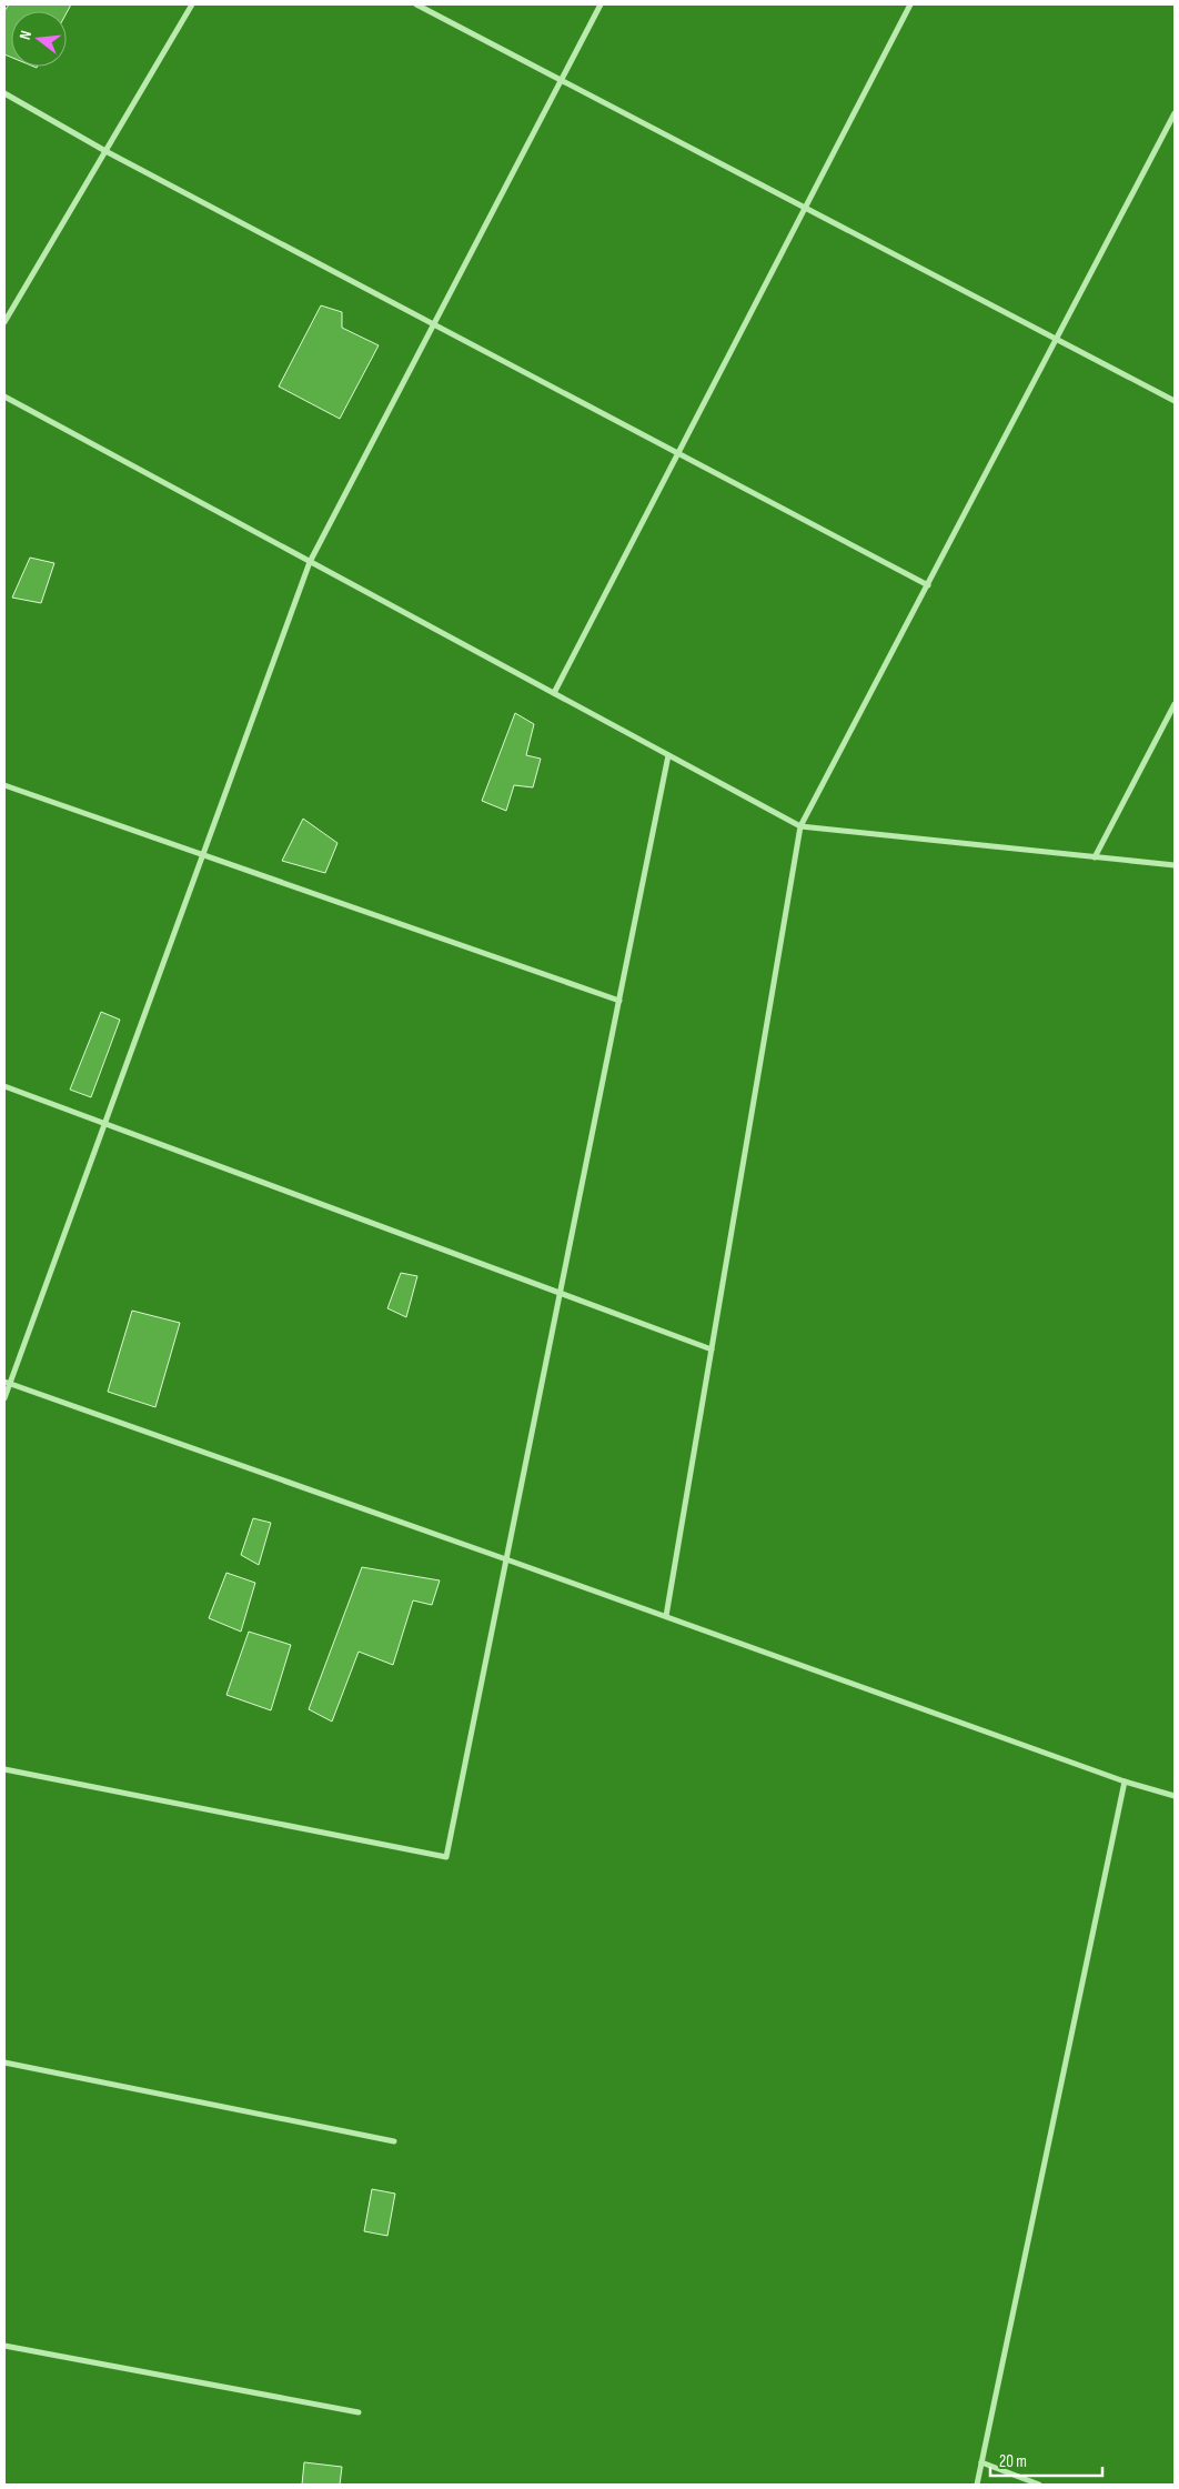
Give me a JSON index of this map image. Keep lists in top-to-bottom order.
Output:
{
  "scale_bar": "20 m",
  "north": "left"
}
